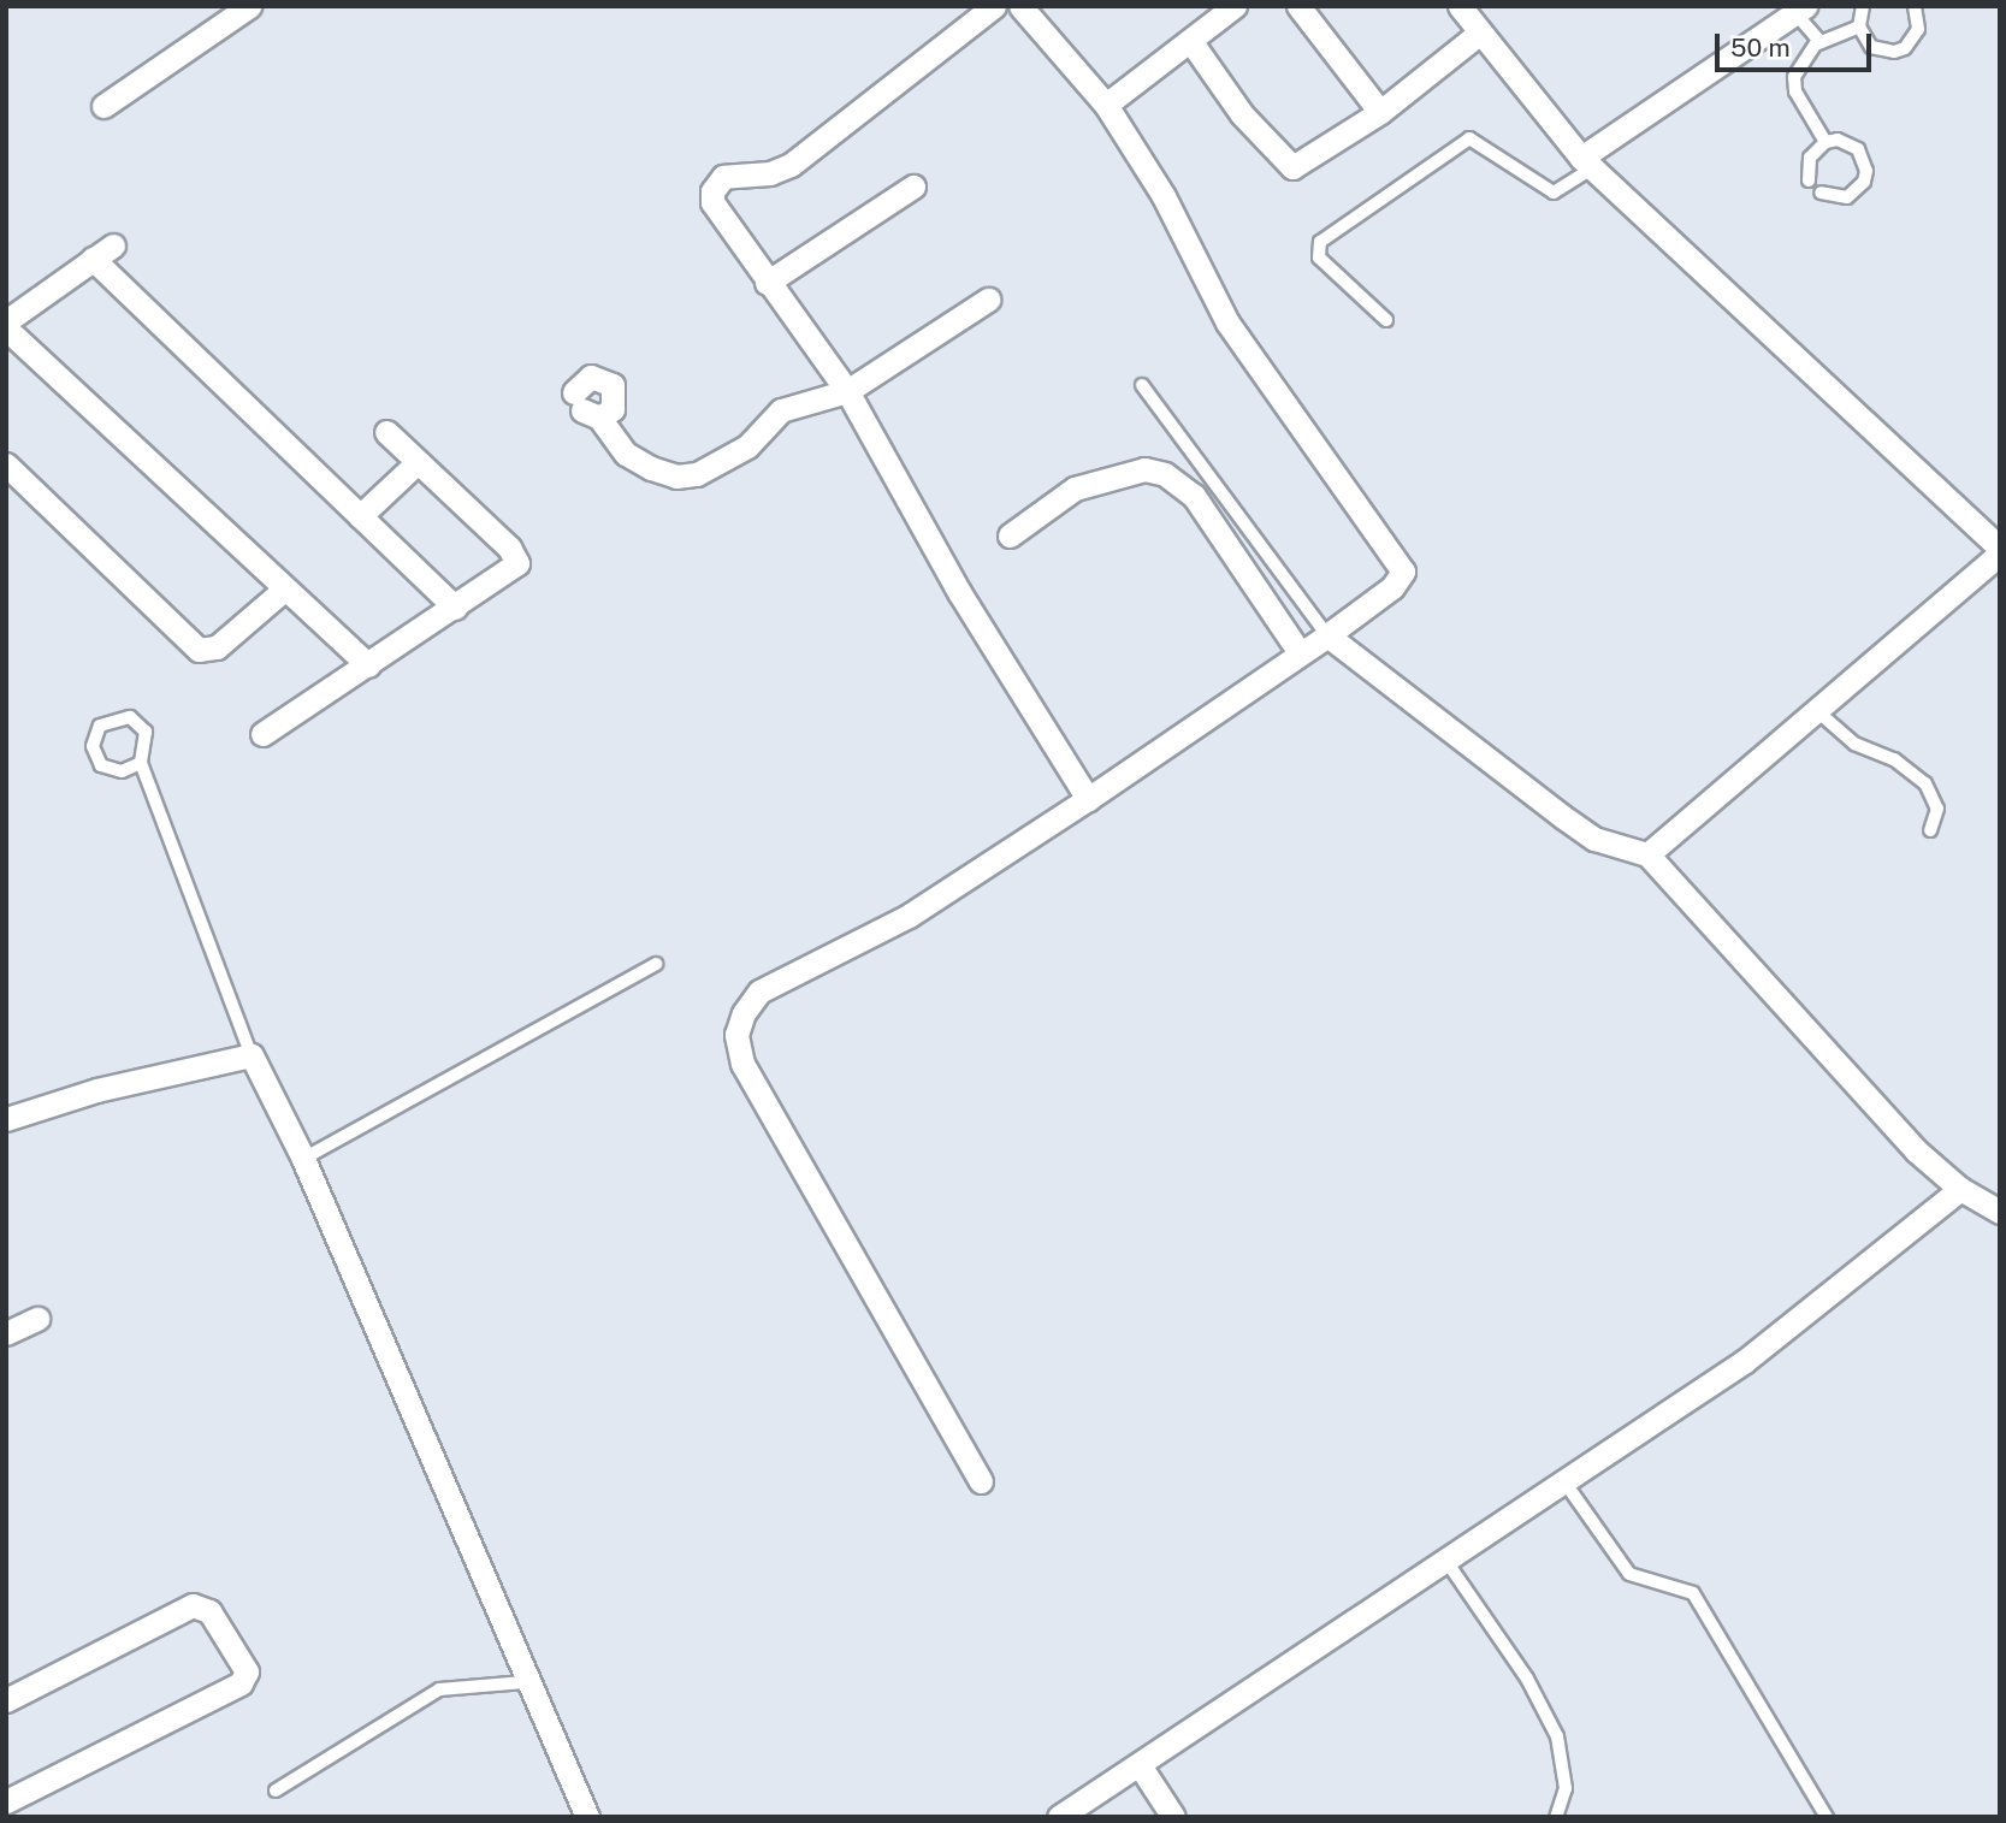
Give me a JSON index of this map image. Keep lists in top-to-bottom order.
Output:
{
  "scale_bar": "50 m"
}
